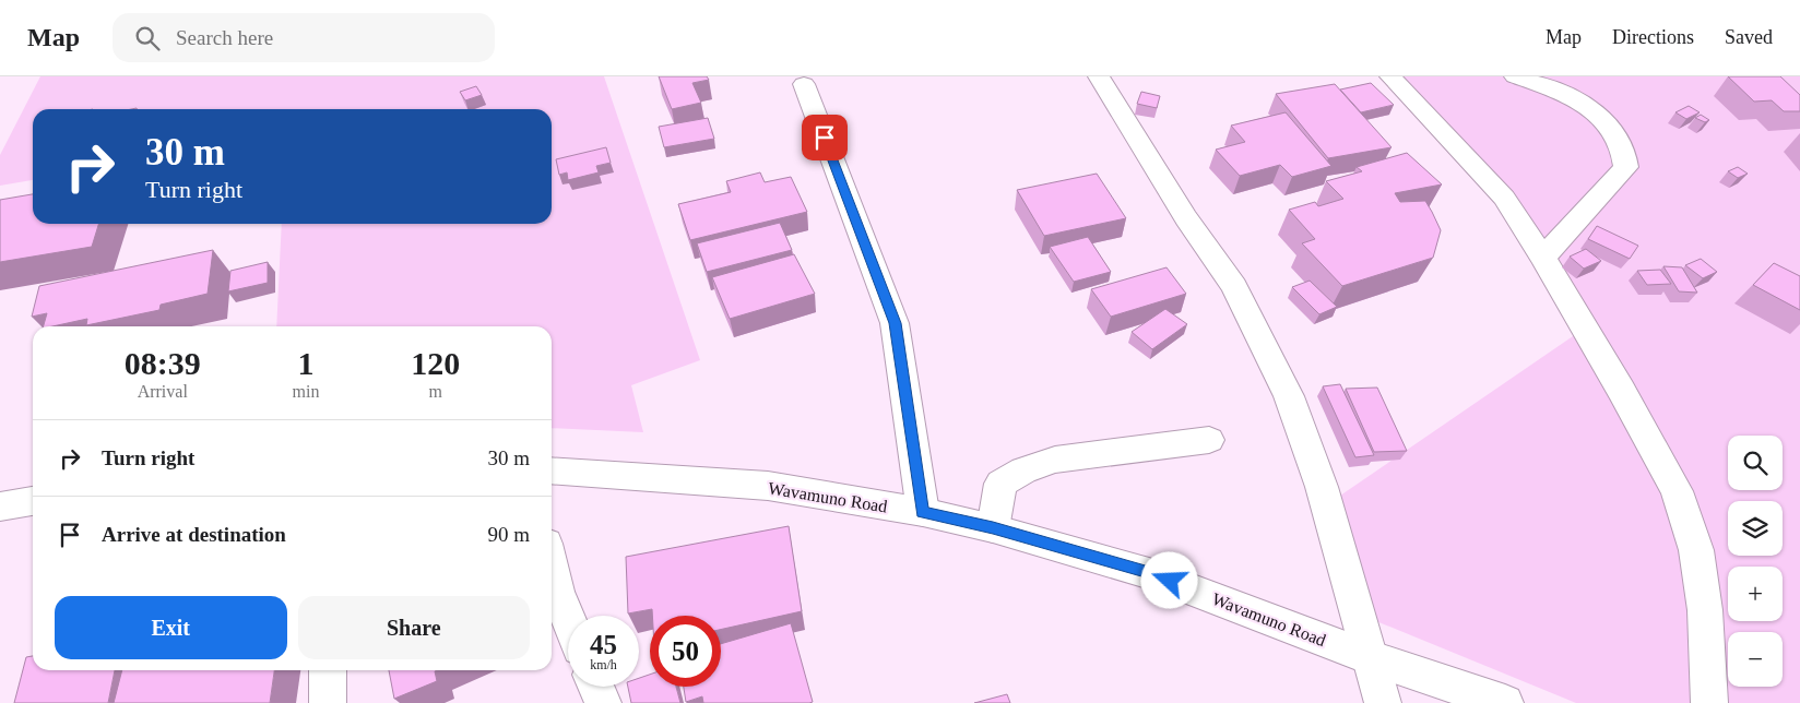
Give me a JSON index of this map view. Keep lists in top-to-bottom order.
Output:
{
  "streets": {
    "street": ["Wavamuno Road"]
  },
  "page": {
    "header": "Map",
    "search": "Search here",
    "nav": ["Map", "Directions", "Saved"],
    "turn": ["30 m", "Turn right"],
    "eta": [
      "08:39",
      "Arrival",
      "1",
      "min",
      "120",
      "m"
    ],
    "list": [
      {
        "name": "Turn right",
        "value": "30 m"
      },
      {
        "name": "Arrive at destination",
        "value": "90 m"
      }
    ],
    "map_buttons": ["+", "−"],
    "buttons": ["Exit", "Share"],
    "speed": "45 km/h",
    "limit": "50"
  }
}
